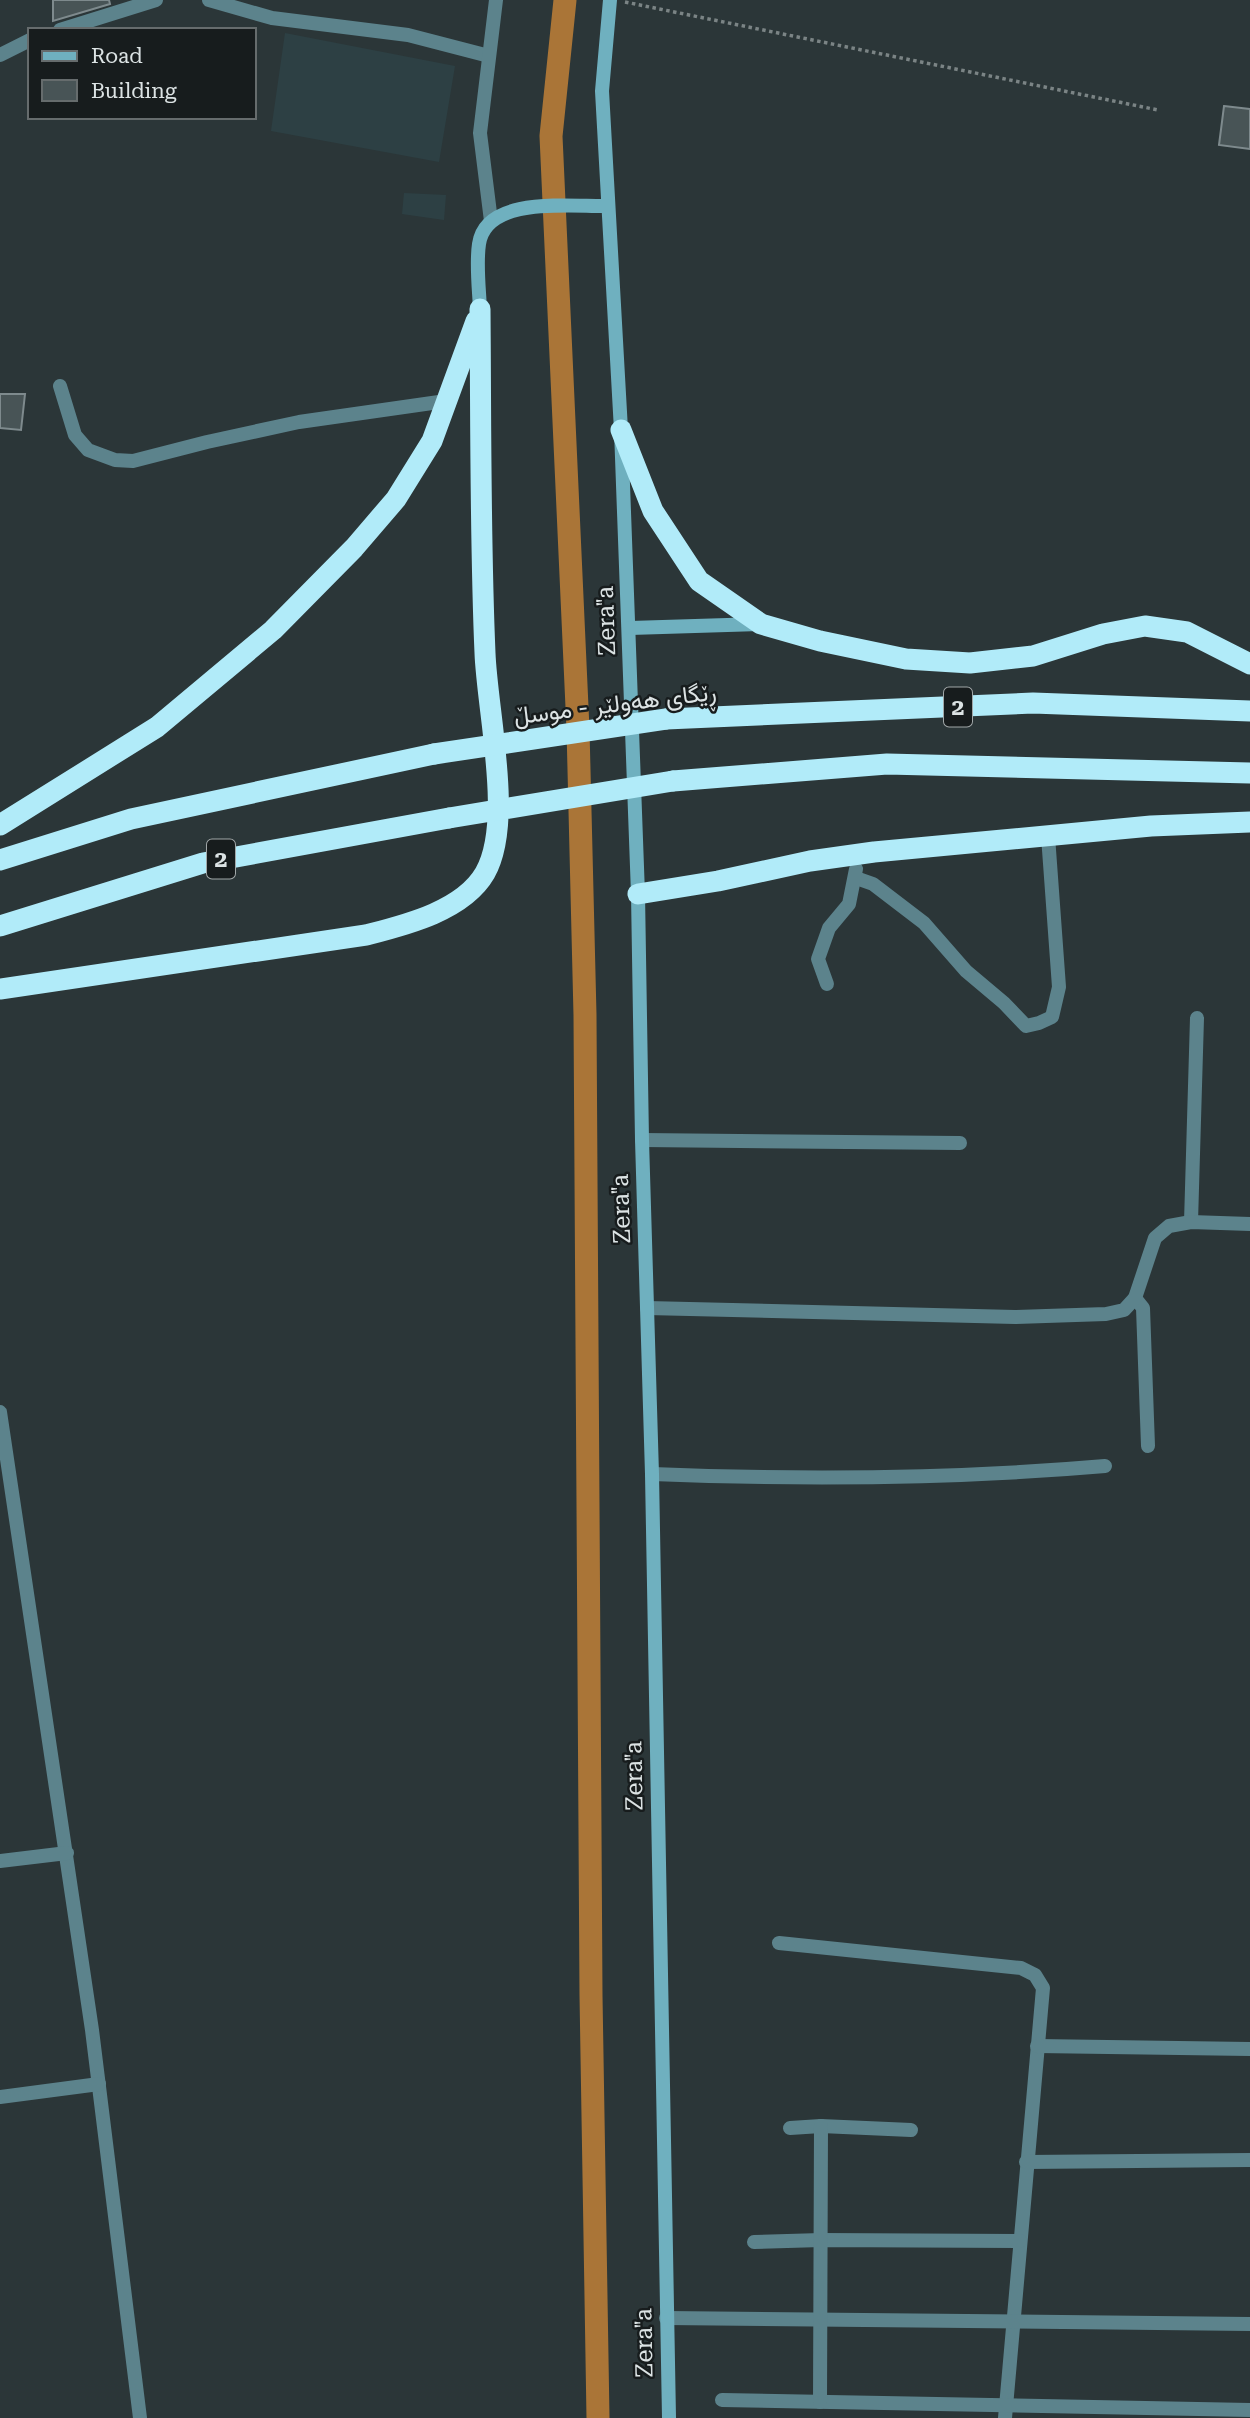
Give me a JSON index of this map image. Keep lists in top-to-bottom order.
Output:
{
  "streets": {
    "highway": ["ڕێگای هەولێر - موسڵ", "2"],
    "street": ["Zera\"a"]
  },
  "legend": ["Road", "Building"]
}
